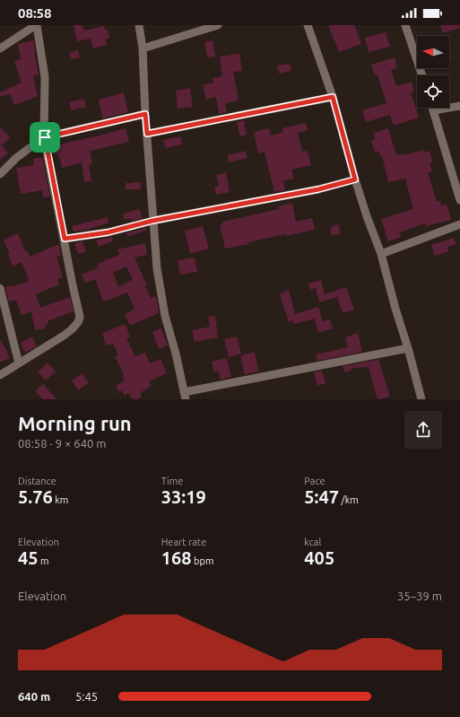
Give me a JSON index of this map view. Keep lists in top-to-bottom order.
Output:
{
  "north": "left",
  "page": {
    "status": "08:58",
    "heading": ["Morning run", "08:58 · 9 × 640 m"],
    "stats": [
      ["Distance", "5.76 km"],
      ["Time", "33:19"],
      ["Pace", "5:47 /km"],
      ["Elevation", "45 m"],
      ["Heart rate", "168 bpm"],
      ["kcal", "405"]
    ],
    "chart": ["Elevation", "35–39 m"],
    "list": [
      {
        "name": "640 m",
        "note": "5:45"
      }
    ]
  }
}
